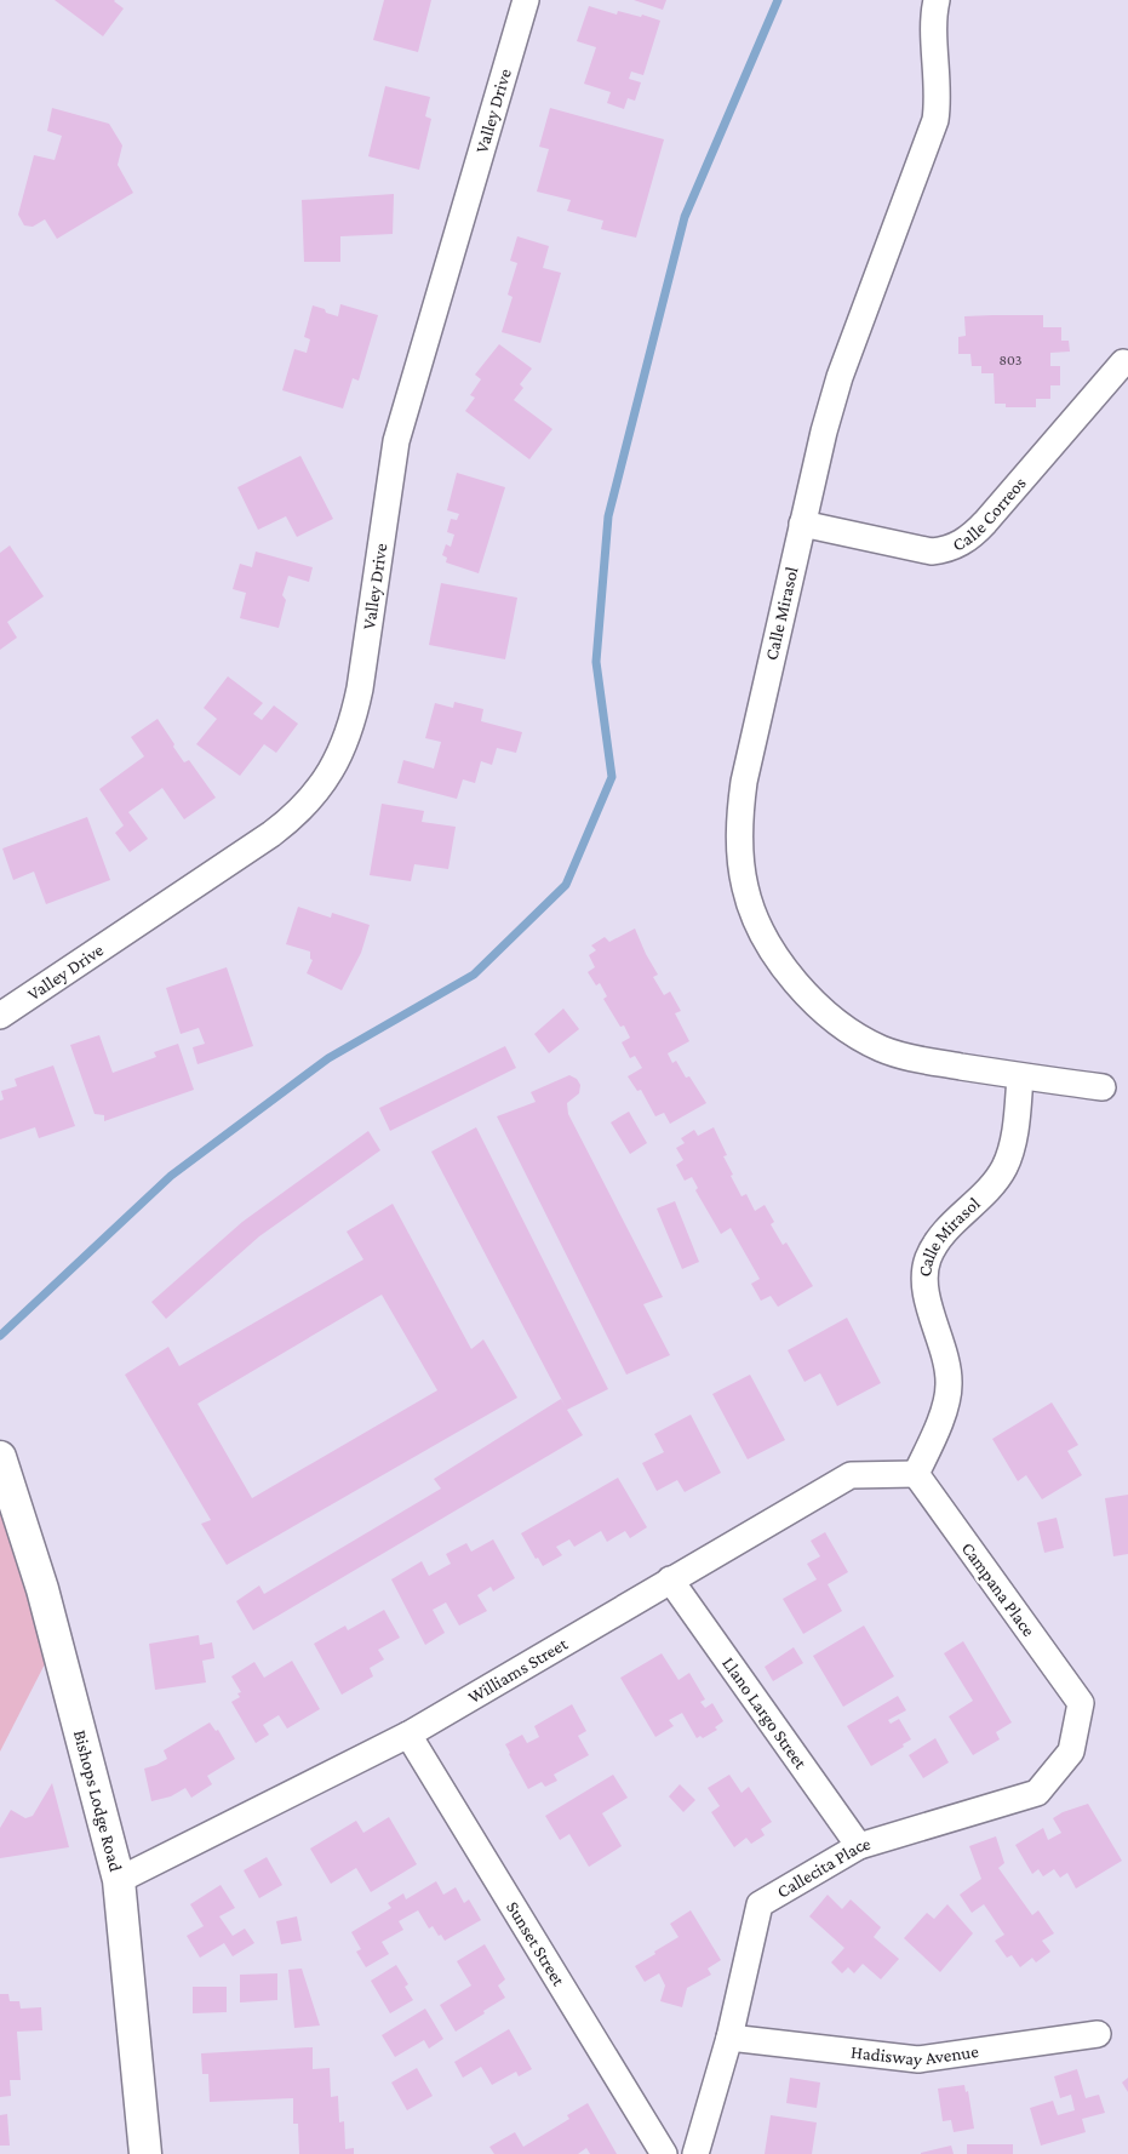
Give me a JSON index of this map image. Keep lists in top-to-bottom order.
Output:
{
  "streets": {
    "street": [
      "Valley Drive",
      "Calle Correos",
      "Calle Mirasol",
      "Campana Place",
      "Williams Street",
      "Llano Largo Street",
      "Bishops Lodge Road",
      "Callecita Place",
      "Sunset Street",
      "Hadisway Avenue"
    ]
  },
  "crossings": [
    ["Calle Correos", "Calle Mirasol"],
    ["Calle Mirasol", "Campana Place"],
    ["Calle Mirasol", "Williams Street"],
    ["Campana Place", "Williams Street"],
    ["Campana Place", "Callecita Place"],
    ["Williams Street", "Llano Largo Street"],
    ["Williams Street", "Bishops Lodge Road"],
    ["Williams Street", "Sunset Street"],
    ["Llano Largo Street", "Callecita Place"],
    ["Callecita Place", "Hadisway Avenue"]
  ],
  "house_numbers": ["803"]
}
